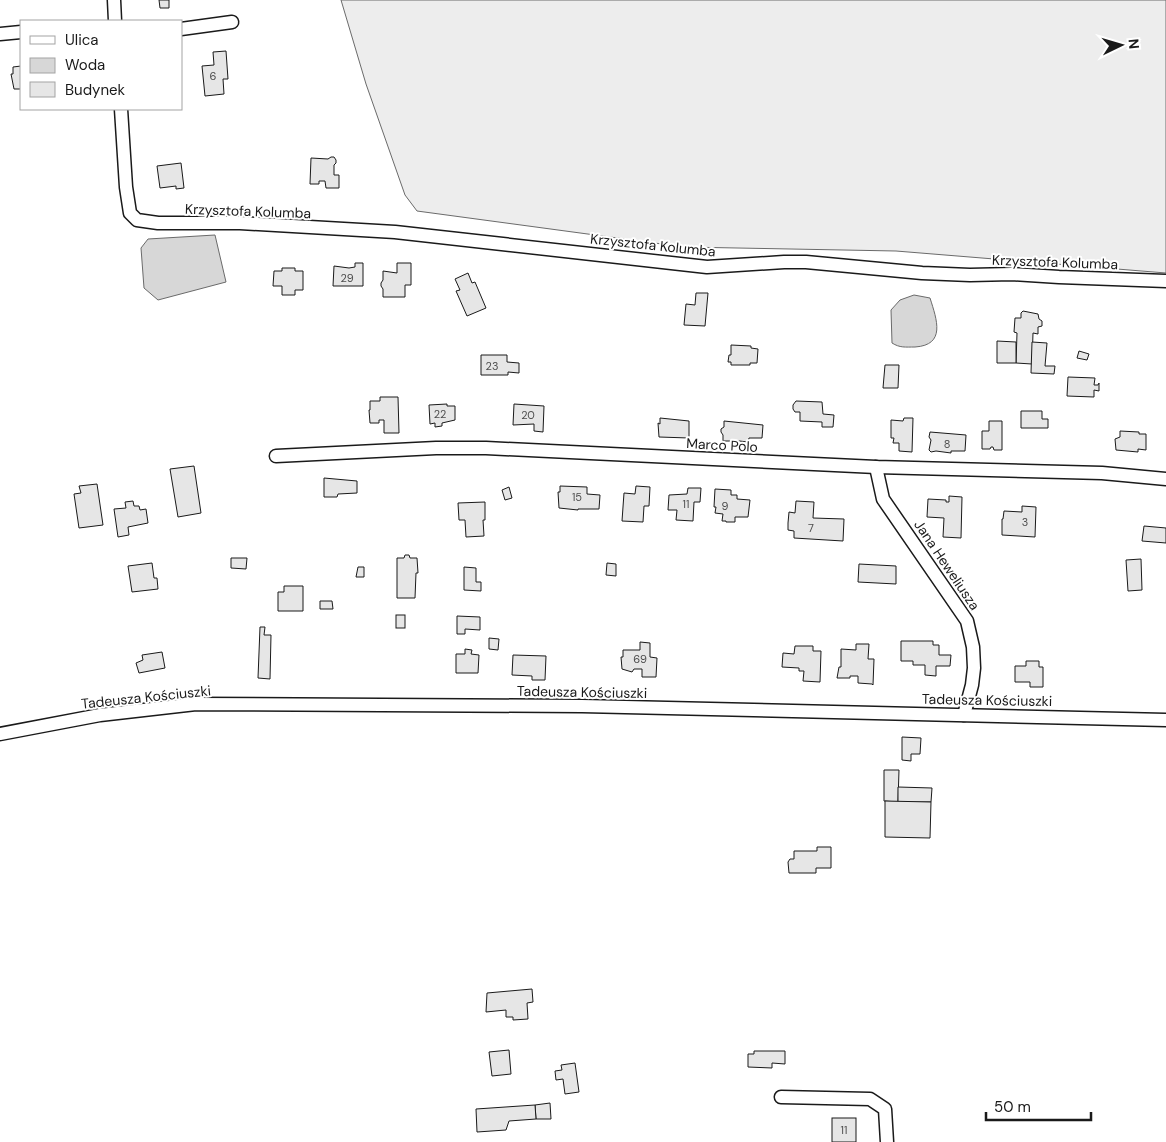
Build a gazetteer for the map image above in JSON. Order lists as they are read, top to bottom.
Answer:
{
  "streets": {
    "street": [
      "Krzysztofa Kolumba",
      "Marco Polo",
      "Jana Heweliusza",
      "Tadeusza Kościuszki"
    ]
  },
  "crossings": [
    ["Marco Polo", "Jana Heweliusza"],
    ["Jana Heweliusza", "Tadeusza Kościuszki"]
  ],
  "house_numbers": [
    "6",
    "29",
    "23",
    "22",
    "20",
    "8",
    "15",
    "11",
    "9",
    "3",
    "7",
    "69",
    "11"
  ],
  "legend": ["Ulica", "Woda", "Budynek"],
  "scale_bar": "50 m",
  "north": "right"
}
